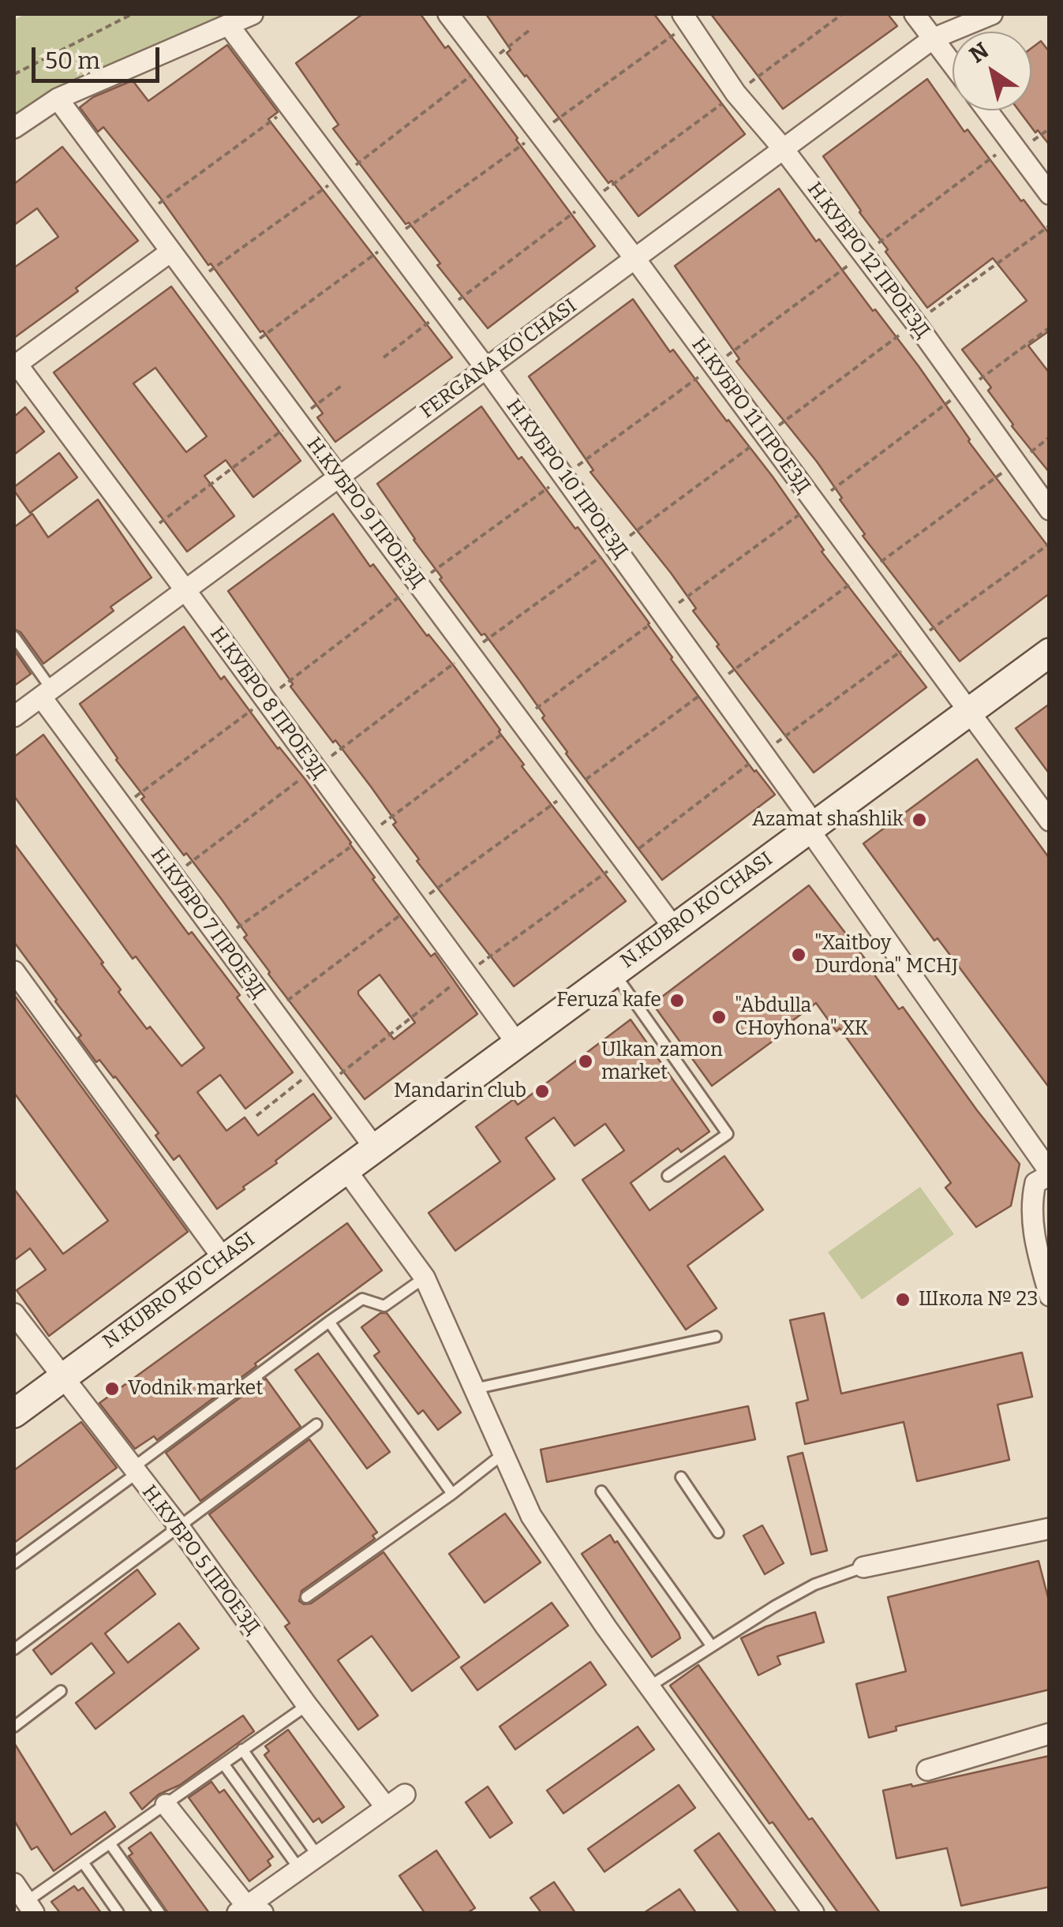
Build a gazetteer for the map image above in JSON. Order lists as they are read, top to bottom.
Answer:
{
  "streets": {
    "street": [
      "Н.КУБРО 12 ПРОЕЗД",
      "FERGANA KO'CHASI",
      "Н.КУБРО 11 ПРОЕЗД",
      "Н.КУБРО 10 ПРОЕЗД",
      "Н.КУБРО 9 ПРОЕЗД",
      "Н.КУБРО 8 ПРОЕЗД",
      "N.KUBRO KO'CHASI",
      "Н.КУБРО 7 ПРОЕЗД",
      "Н.КУБРО 5 ПРОЕЗД"
    ]
  },
  "crossings": [
    ["Н.КУБРО 12 ПРОЕЗД", "FERGANA KO'CHASI"],
    ["FERGANA KO'CHASI", "Н.КУБРО 11 ПРОЕЗД"],
    ["FERGANA KO'CHASI", "Н.КУБРО 10 ПРОЕЗД"],
    ["FERGANA KO'CHASI", "Н.КУБРО 9 ПРОЕЗД"],
    ["FERGANA KO'CHASI", "Н.КУБРО 8 ПРОЕЗД"],
    ["FERGANA KO'CHASI", "Н.КУБРО 7 ПРОЕЗД"],
    ["Н.КУБРО 11 ПРОЕЗД", "N.KUBRO KO'CHASI"],
    ["Н.КУБРО 10 ПРОЕЗД", "N.KUBRO KO'CHASI"],
    ["Н.КУБРО 9 ПРОЕЗД", "N.KUBRO KO'CHASI"],
    ["Н.КУБРО 8 ПРОЕЗД", "N.KUBRO KO'CHASI"],
    ["N.KUBRO KO'CHASI", "Н.КУБРО 7 ПРОЕЗД"],
    ["N.KUBRO KO'CHASI", "Н.КУБРО 5 ПРОЕЗД"]
  ],
  "places": [
    "Azamat shashlik",
    "\"Xaitboy Durdona\" MCHJ",
    "Feruza kafe",
    "\"Abdulla CHoyhona\" XK",
    "Ulkan zamon market",
    "Mandarin club",
    "Школа № 23",
    "Vodnik market"
  ],
  "scale_bar": "50 m",
  "north": "top left"
}
